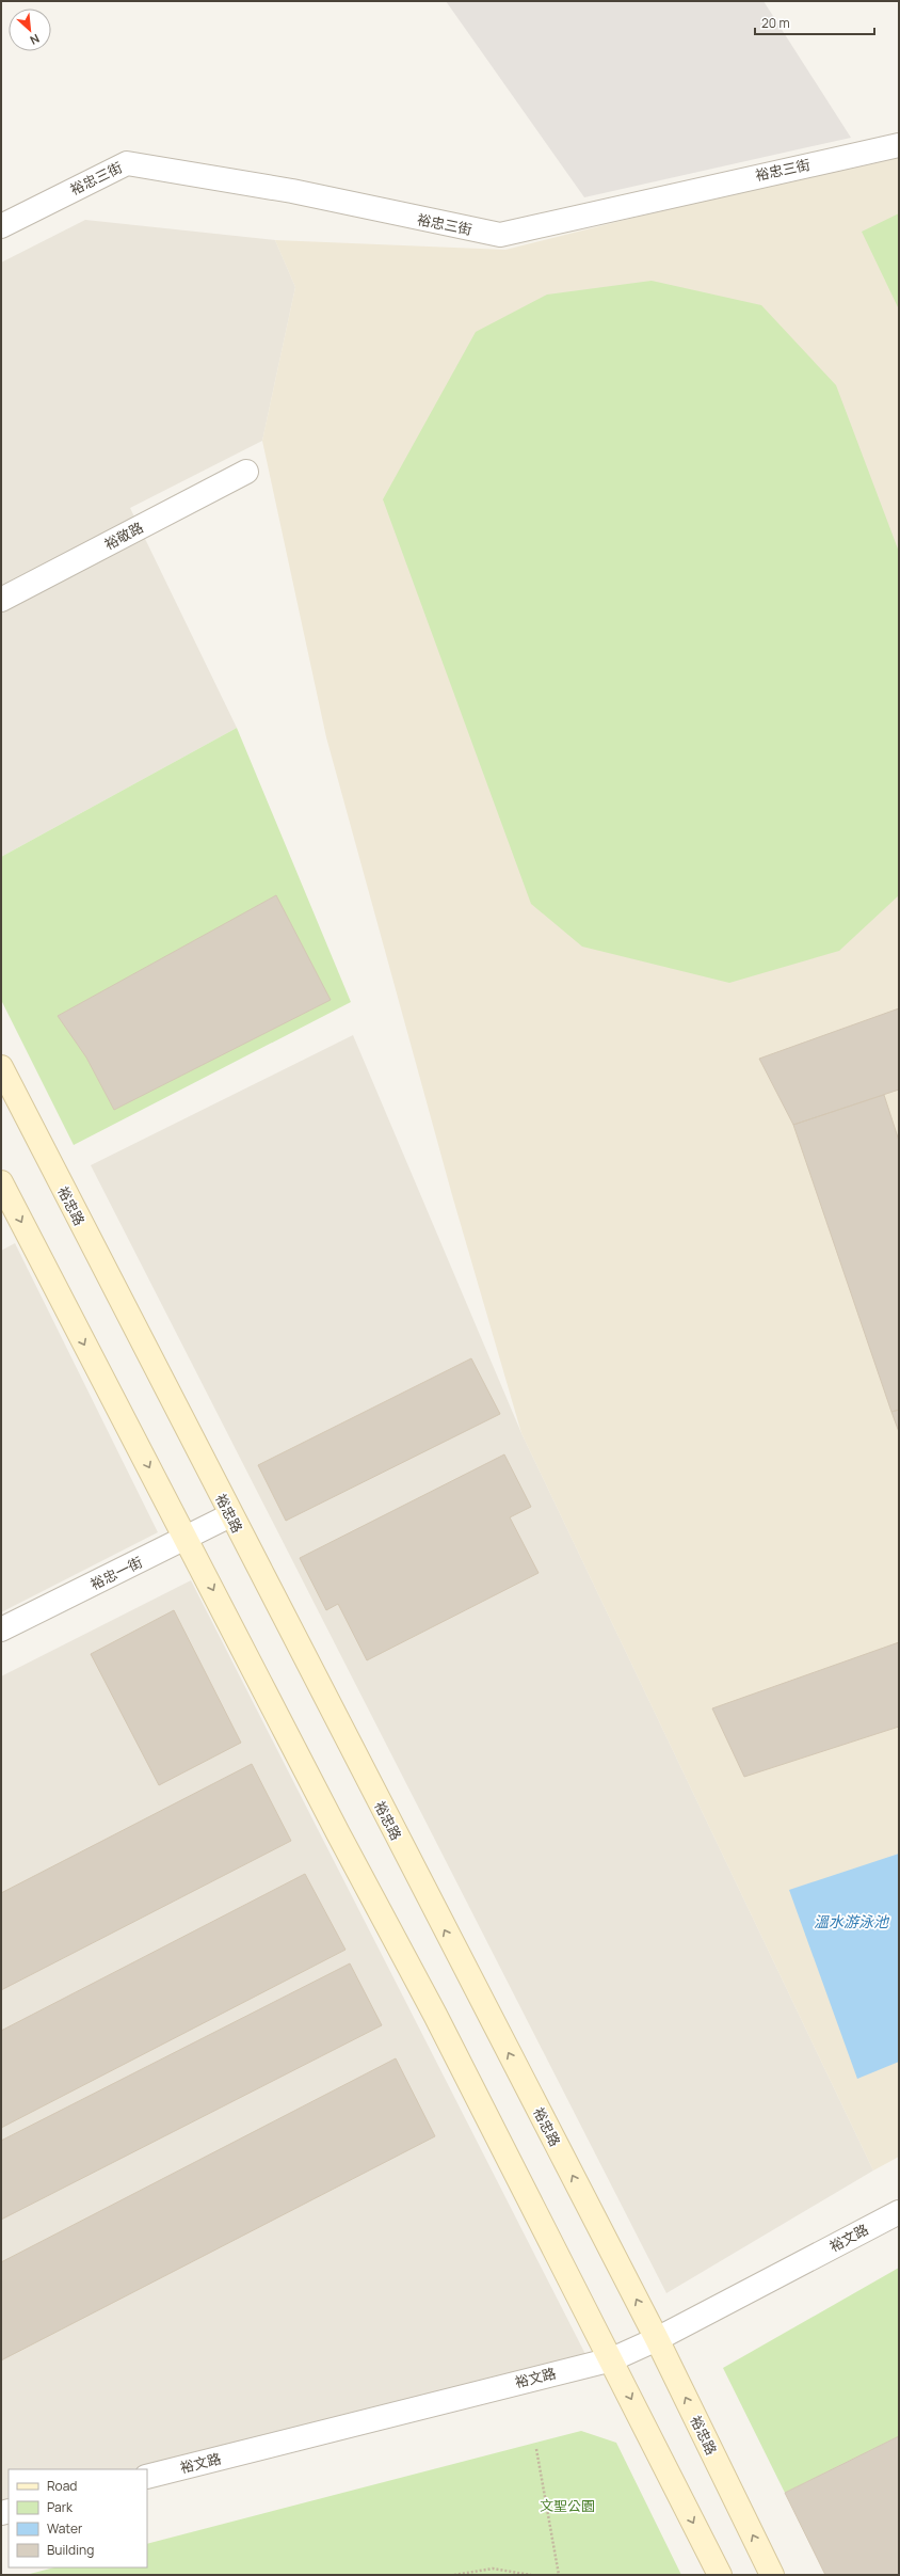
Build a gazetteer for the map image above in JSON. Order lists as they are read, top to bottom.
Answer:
{
  "streets": {
    "street": [
      "裕忠三街",
      "裕敬路",
      "裕忠路",
      "裕忠一街",
      "裕文路"
    ]
  },
  "crossings": [
    ["裕忠路", "裕忠一街"],
    ["裕忠路", "裕文路"]
  ],
  "water": ["溫水游泳池"],
  "parks": ["文聖公園"],
  "legend": [
    "Road",
    "Park",
    "Water",
    "Building"
  ],
  "scale_bar": "20 m",
  "north": "bottom right"
}
